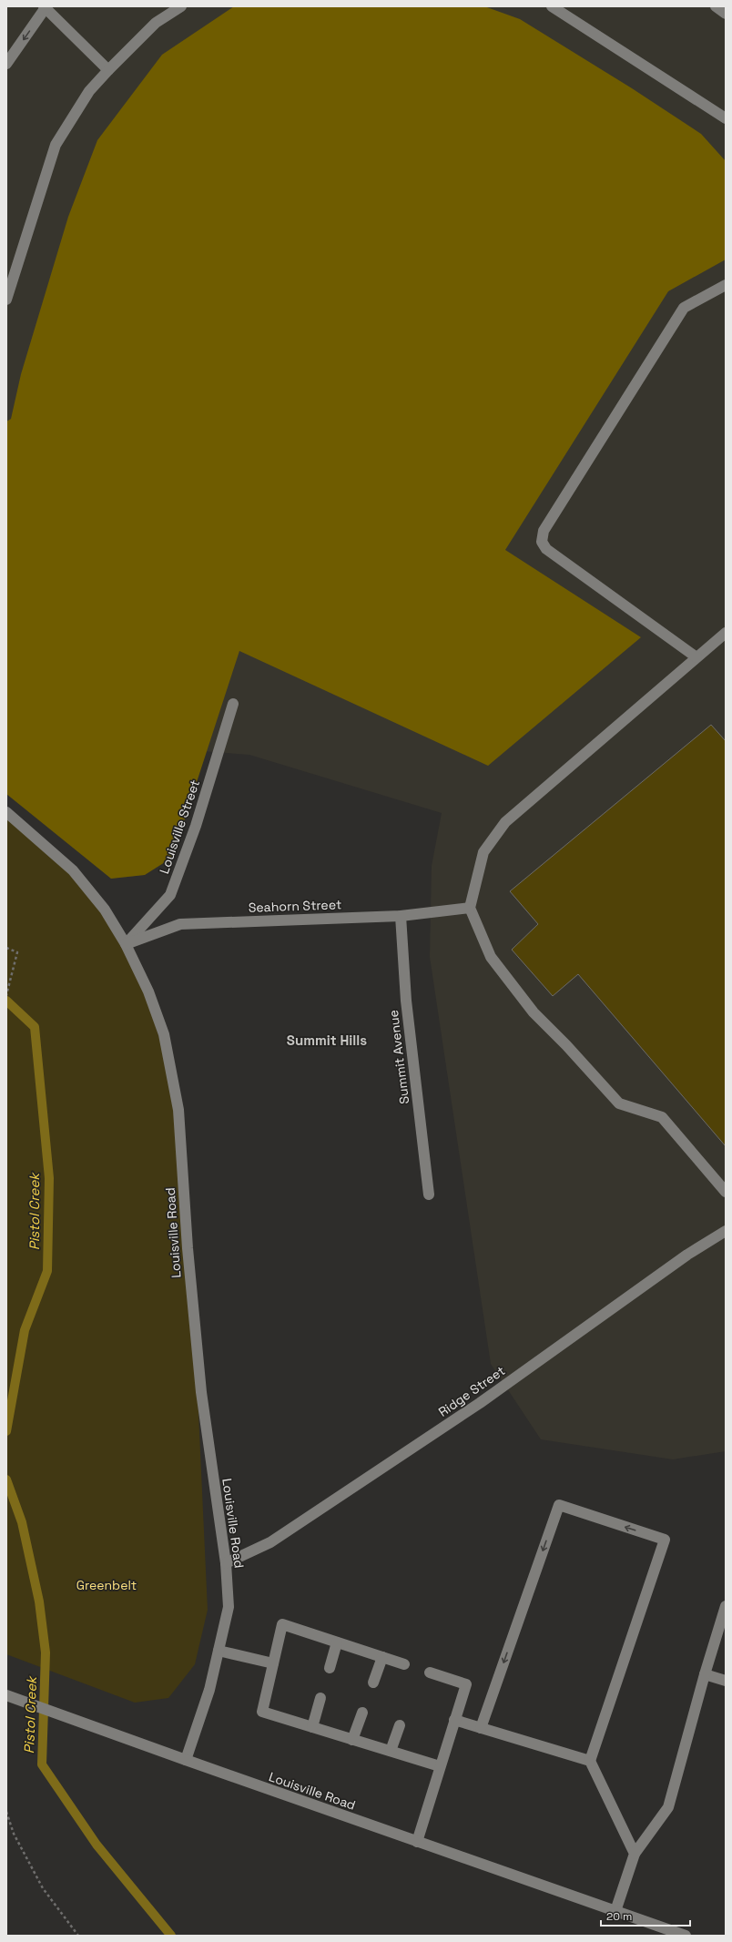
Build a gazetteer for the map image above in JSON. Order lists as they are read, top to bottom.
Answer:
{
  "streets": {
    "street": [
      "Louisville Street",
      "Seahorn Street",
      "Summit Avenue",
      "Louisville Road",
      "Ridge Street"
    ]
  },
  "crossings": [
    ["Louisville Street", "Seahorn Street"],
    ["Louisville Street", "Louisville Road"],
    ["Seahorn Street", "Summit Avenue"],
    ["Seahorn Street", "Louisville Road"],
    ["Louisville Road", "Ridge Street"]
  ],
  "districts": ["Summit Hills"],
  "water": ["Pistol Creek"],
  "parks": ["Greenbelt"],
  "scale_bar": "20 m"
}
